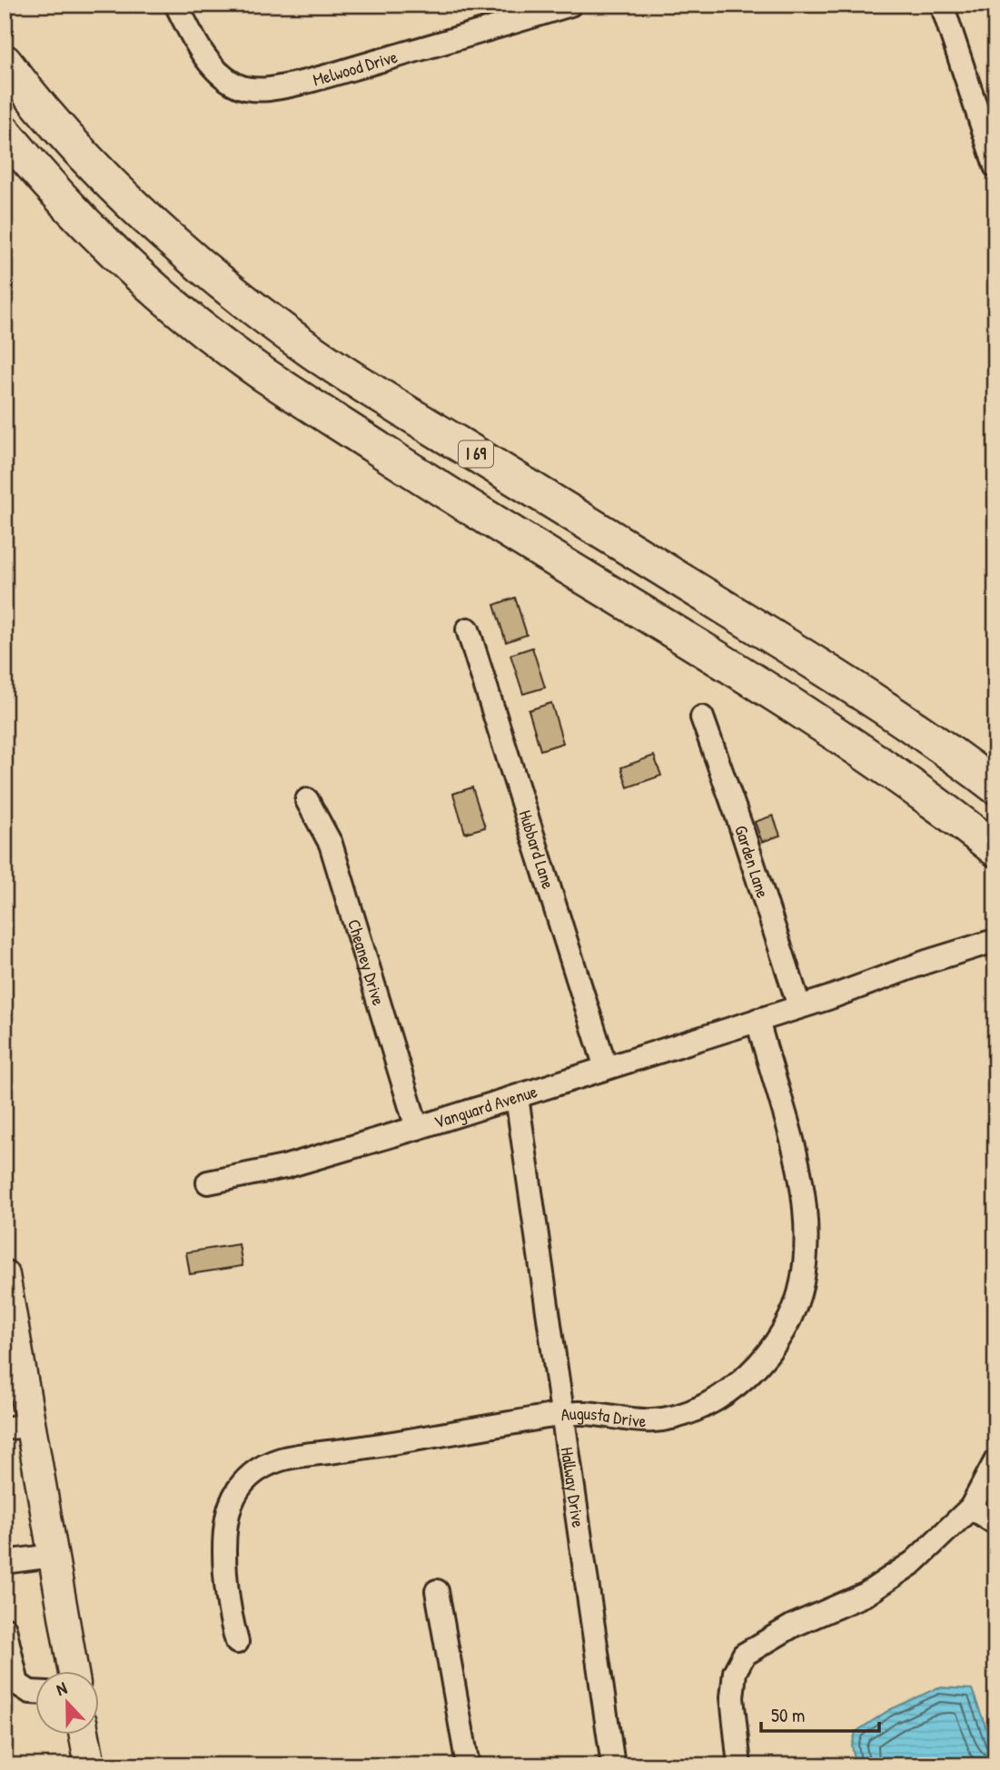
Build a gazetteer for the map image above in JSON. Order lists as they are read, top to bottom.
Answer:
{
  "streets": {
    "highway": ["I 69"],
    "street": [
      "Melwood Drive",
      "Hubbard Lane",
      "Garden Lane",
      "Cheaney Drive",
      "Vanguard Avenue",
      "Augusta Drive",
      "Hallway Drive"
    ]
  },
  "crossings": [
    ["Hubbard Lane", "Vanguard Avenue"],
    ["Garden Lane", "Vanguard Avenue"],
    ["Cheaney Drive", "Vanguard Avenue"],
    ["Vanguard Avenue", "Augusta Drive"],
    ["Vanguard Avenue", "Hallway Drive"],
    ["Augusta Drive", "Hallway Drive"]
  ],
  "scale_bar": "50 m",
  "north": "top"
}
